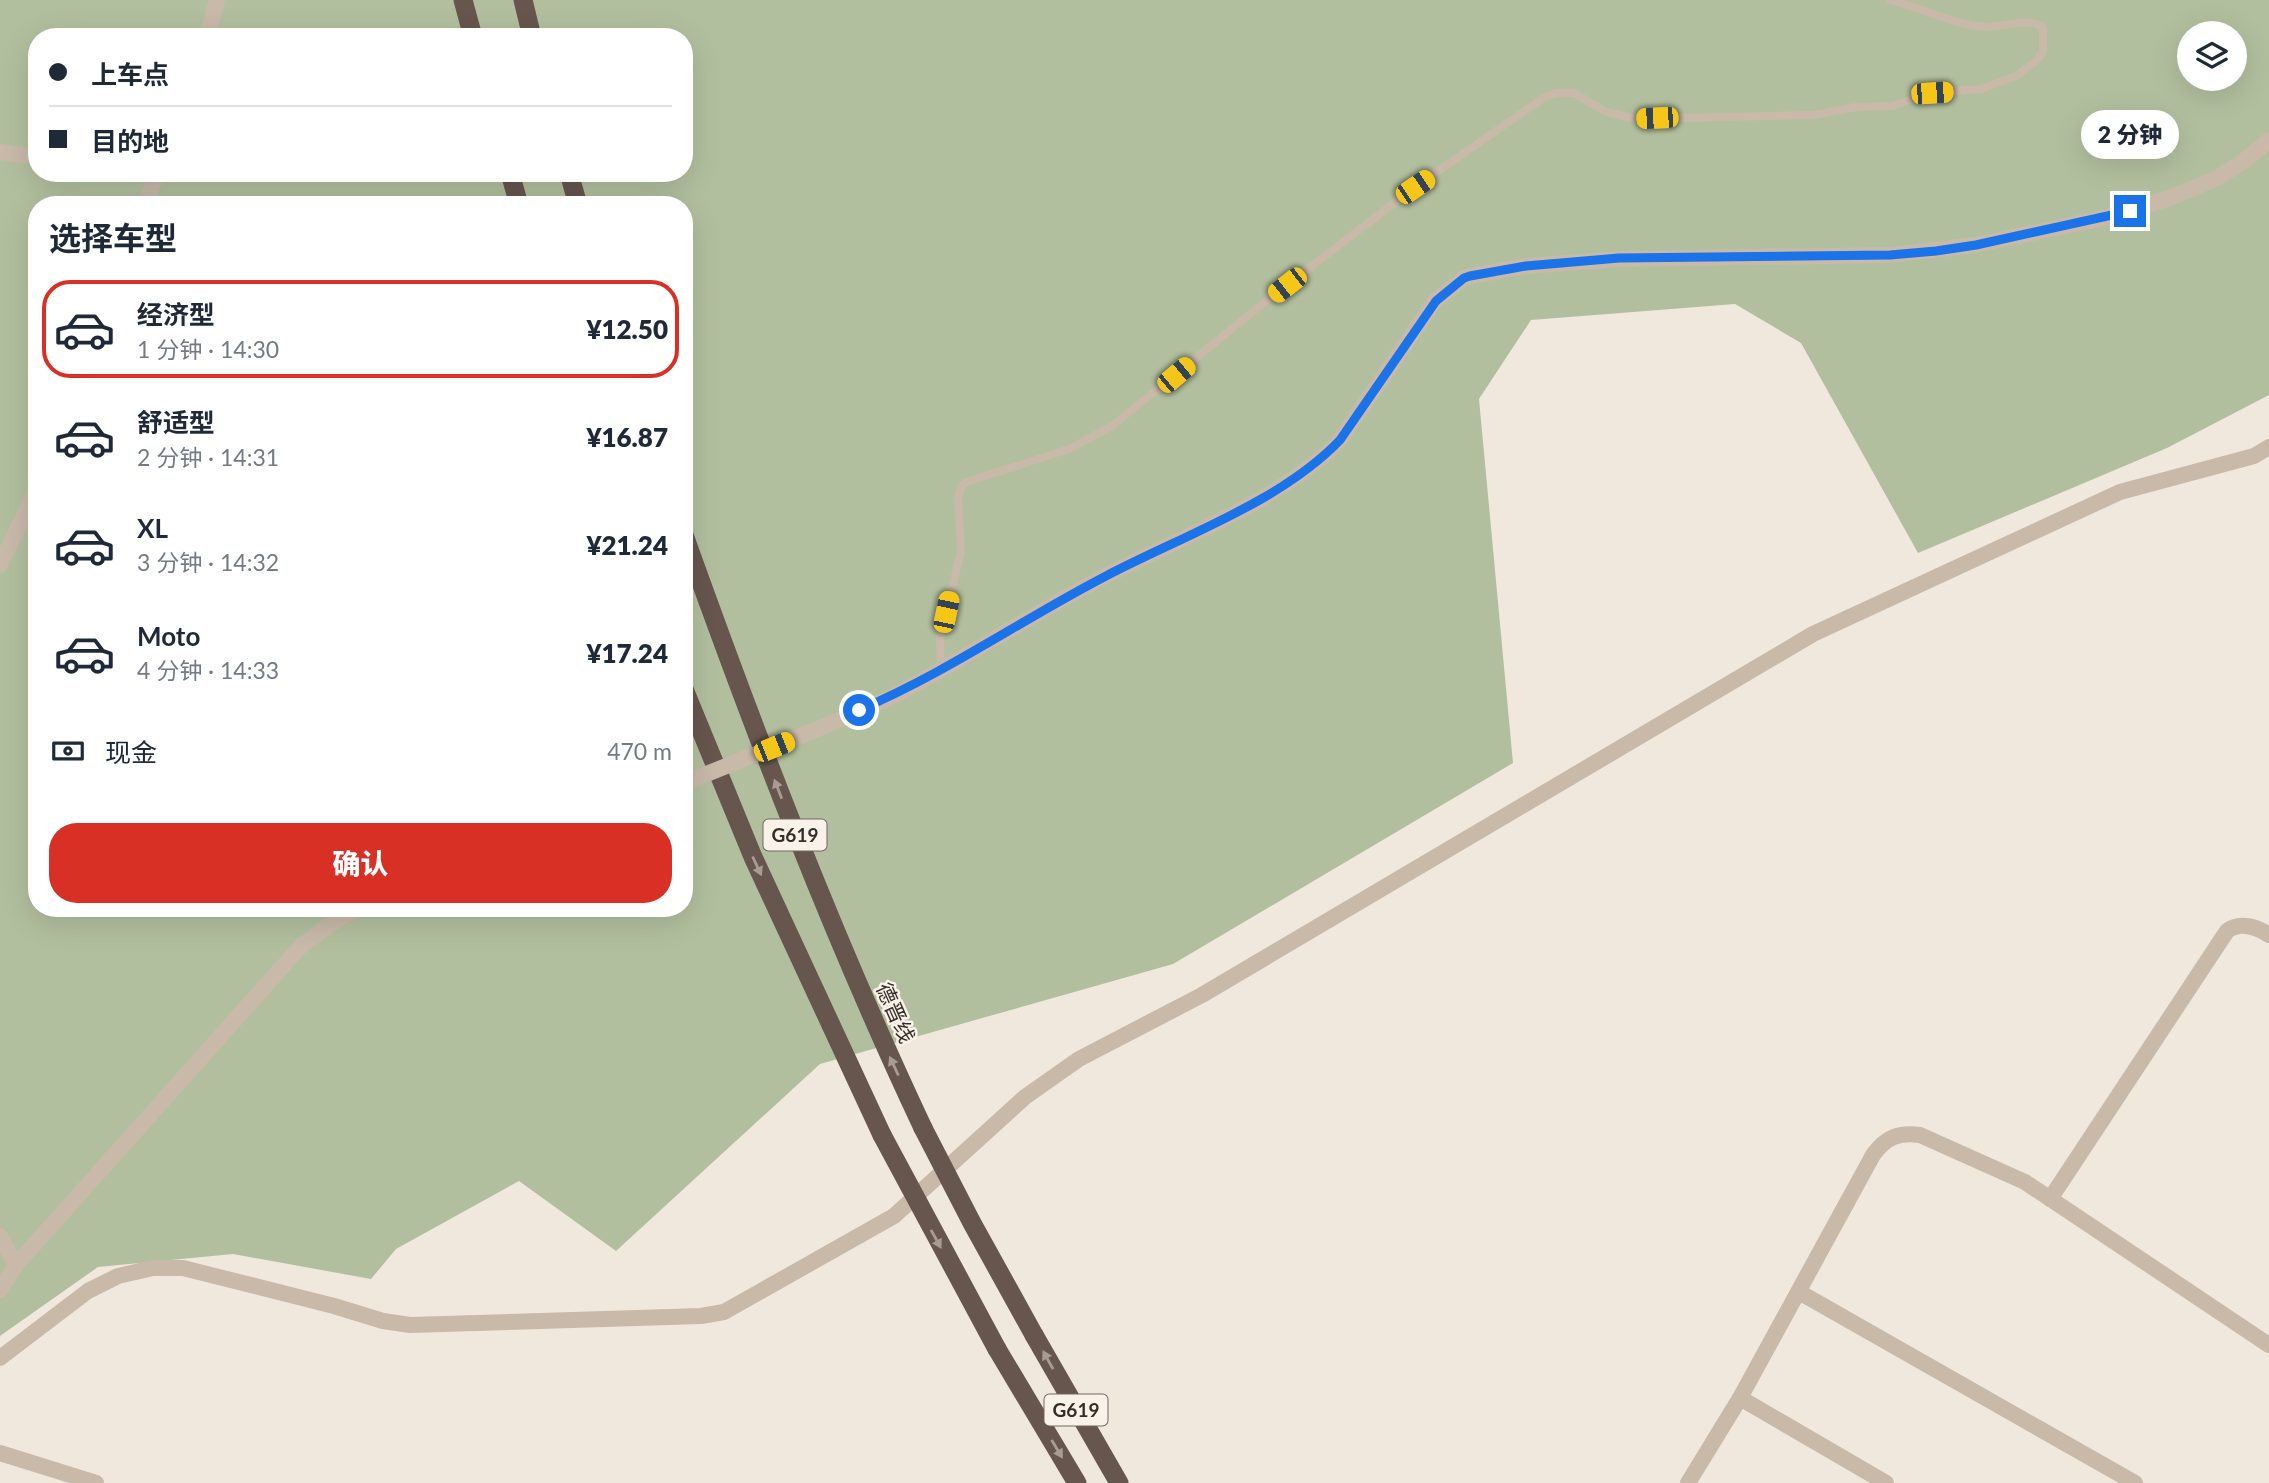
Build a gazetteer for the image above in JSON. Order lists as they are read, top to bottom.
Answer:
{
  "streets": {
    "highway": ["G619", "德晋线"]
  },
  "page": {
    "banner": ["上车点", "目的地"],
    "bubble": "2 分钟",
    "heading": "选择车型",
    "list": [
      {
        "name": "经济型",
        "note": "1 分钟 · 14:30",
        "value": "¥12.50"
      },
      {
        "name": "舒适型",
        "note": "2 分钟 · 14:31",
        "value": "¥16.87"
      },
      {
        "name": "XL",
        "note": "3 分钟 · 14:32",
        "value": "¥21.24"
      },
      {
        "name": "Moto",
        "note": "4 分钟 · 14:33",
        "value": "¥17.24"
      }
    ],
    "pay": ["现金", "470 m"],
    "buttons": "确认"
  }
}
